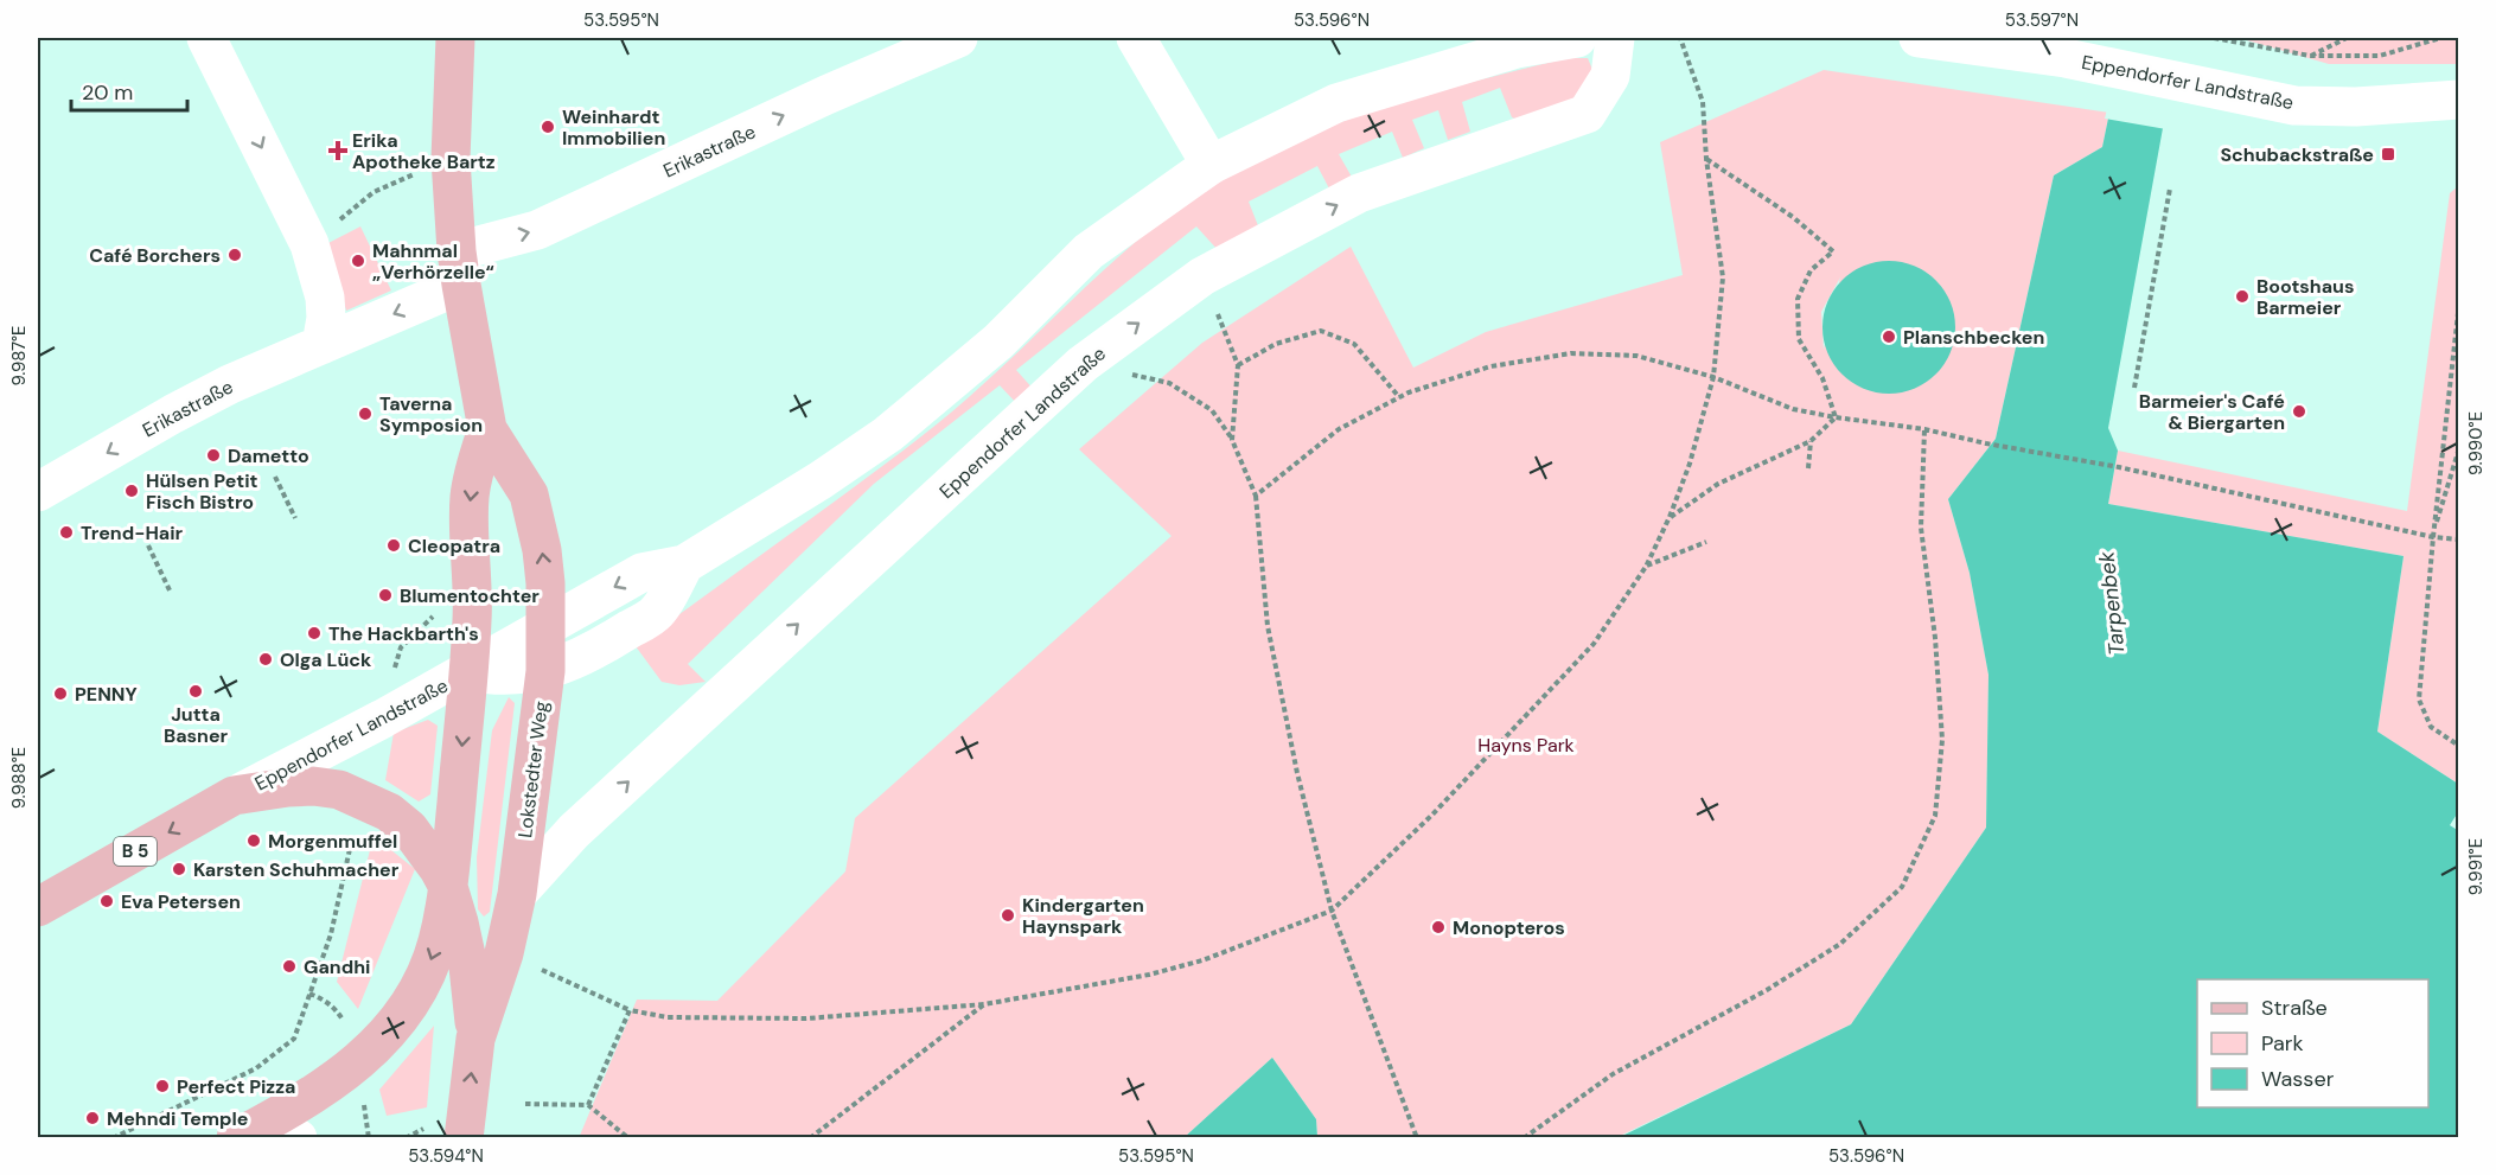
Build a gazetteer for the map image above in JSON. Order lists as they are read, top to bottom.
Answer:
{
  "streets": {
    "main road": ["Eppendorfer Landstraße", "Lokstedter Weg", "B 5"],
    "street": ["Erikastraße"]
  },
  "crossings": [
    ["Eppendorfer Landstraße", "Lokstedter Weg"],
    ["Erikastraße", "Lokstedter Weg"]
  ],
  "water": ["Tarpenbek"],
  "parks": ["Hayns Park"],
  "places": {
    "other": [
      "Weinhardt Immobilien",
      "Café Borchers",
      "Mahnmal „Verhörzelle“",
      "Bootshaus Barmeier",
      "Planschbecken",
      "Barmeier's Café & Biergarten",
      "Taverna Symposion",
      "Dametto",
      "Hülsen Petit Fisch Bistro",
      "Trend-Hair",
      "Cleopatra",
      "Blumentochter",
      "The Hackbarth's",
      "Olga Lück",
      "Jutta Basner",
      "PENNY",
      "Morgenmuffel",
      "Karsten Schuhmacher",
      "Eva Petersen",
      "Kindergarten Haynspark",
      "Monopteros",
      "Gandhi",
      "Perfect Pizza",
      "Mehndi Temple"
    ],
    "health": ["Erika Apotheke Bartz"],
    "transit": ["Schubackstraße"]
  },
  "legend": ["Straße", "Park", "Wasser"],
  "scale_bar": "20 m",
  "coordinates": [
    "53.595°N",
    "53.596°N",
    "53.597°N",
    "9.987°E",
    "9.990°E",
    "9.988°E",
    "9.991°E",
    "53.594°N"
  ]
}
